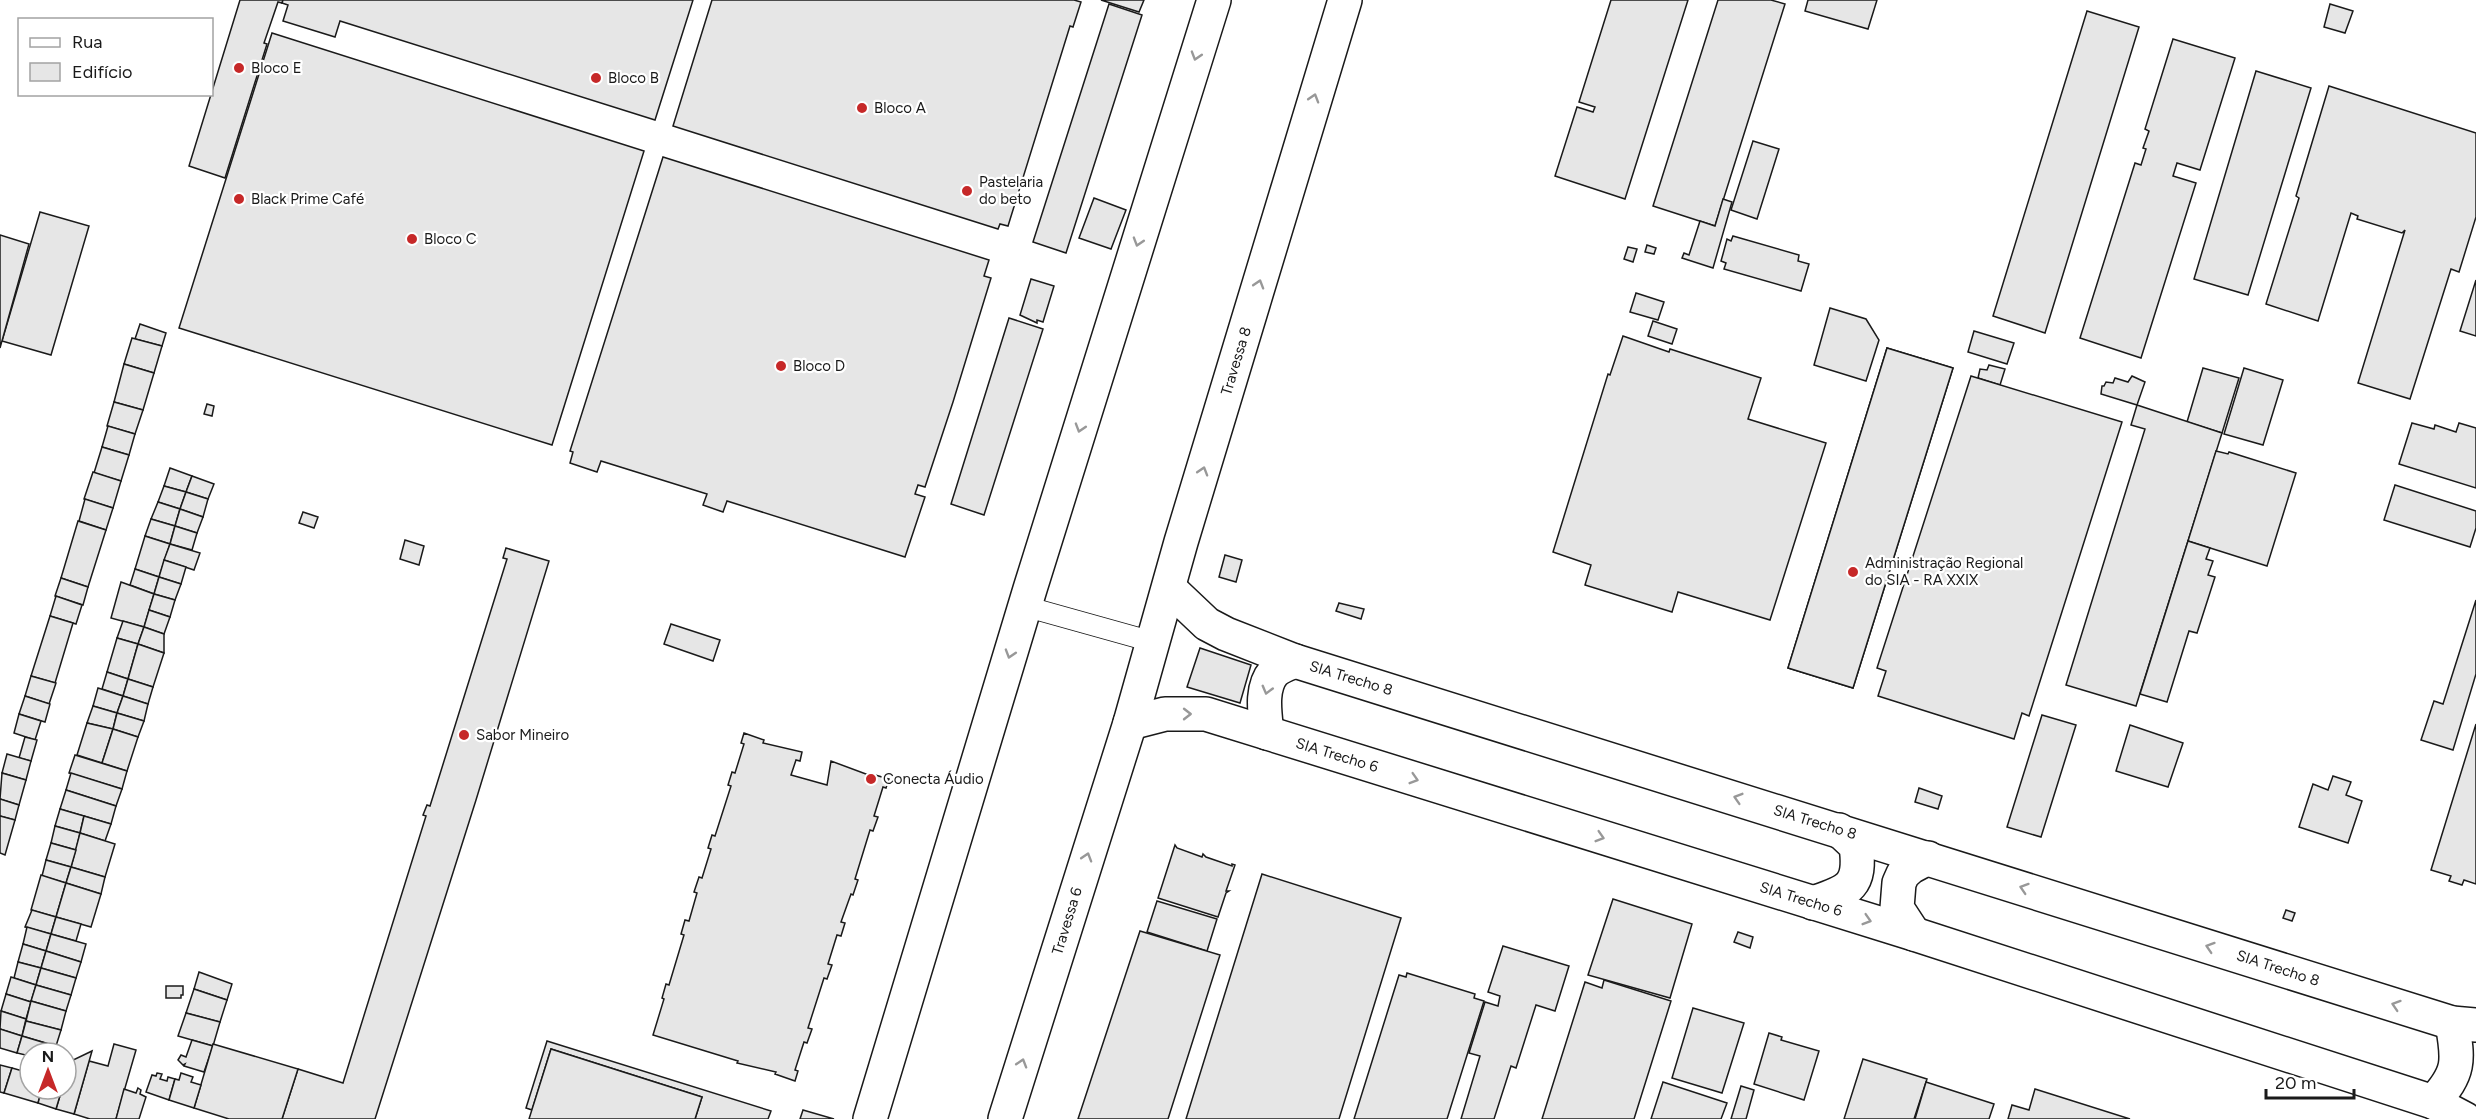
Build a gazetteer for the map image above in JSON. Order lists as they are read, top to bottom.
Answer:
{
  "streets": {
    "street": [
      "Travessa 8",
      "SIA Trecho 8",
      "SIA Trecho 6",
      "Travessa 6"
    ]
  },
  "crossings": [
    ["Travessa 8", "SIA Trecho 8"],
    ["Travessa 8", "SIA Trecho 6"],
    ["Travessa 8", "Travessa 6"],
    ["SIA Trecho 6", "Travessa 6"]
  ],
  "one_way": ["SIA Trecho 8", "SIA Trecho 6"],
  "places": [
    "Bloco E",
    "Bloco B",
    "Bloco A",
    "Pastelaria do beto",
    "Black Prime Café",
    "Bloco C",
    "Bloco D",
    "Administração Regional do SIA - RA XXIX",
    "Sabor Mineiro",
    "Conecta Áudio"
  ],
  "legend": ["Rua", "Edifício"],
  "scale_bar": "20 m",
  "north": "top"
}
